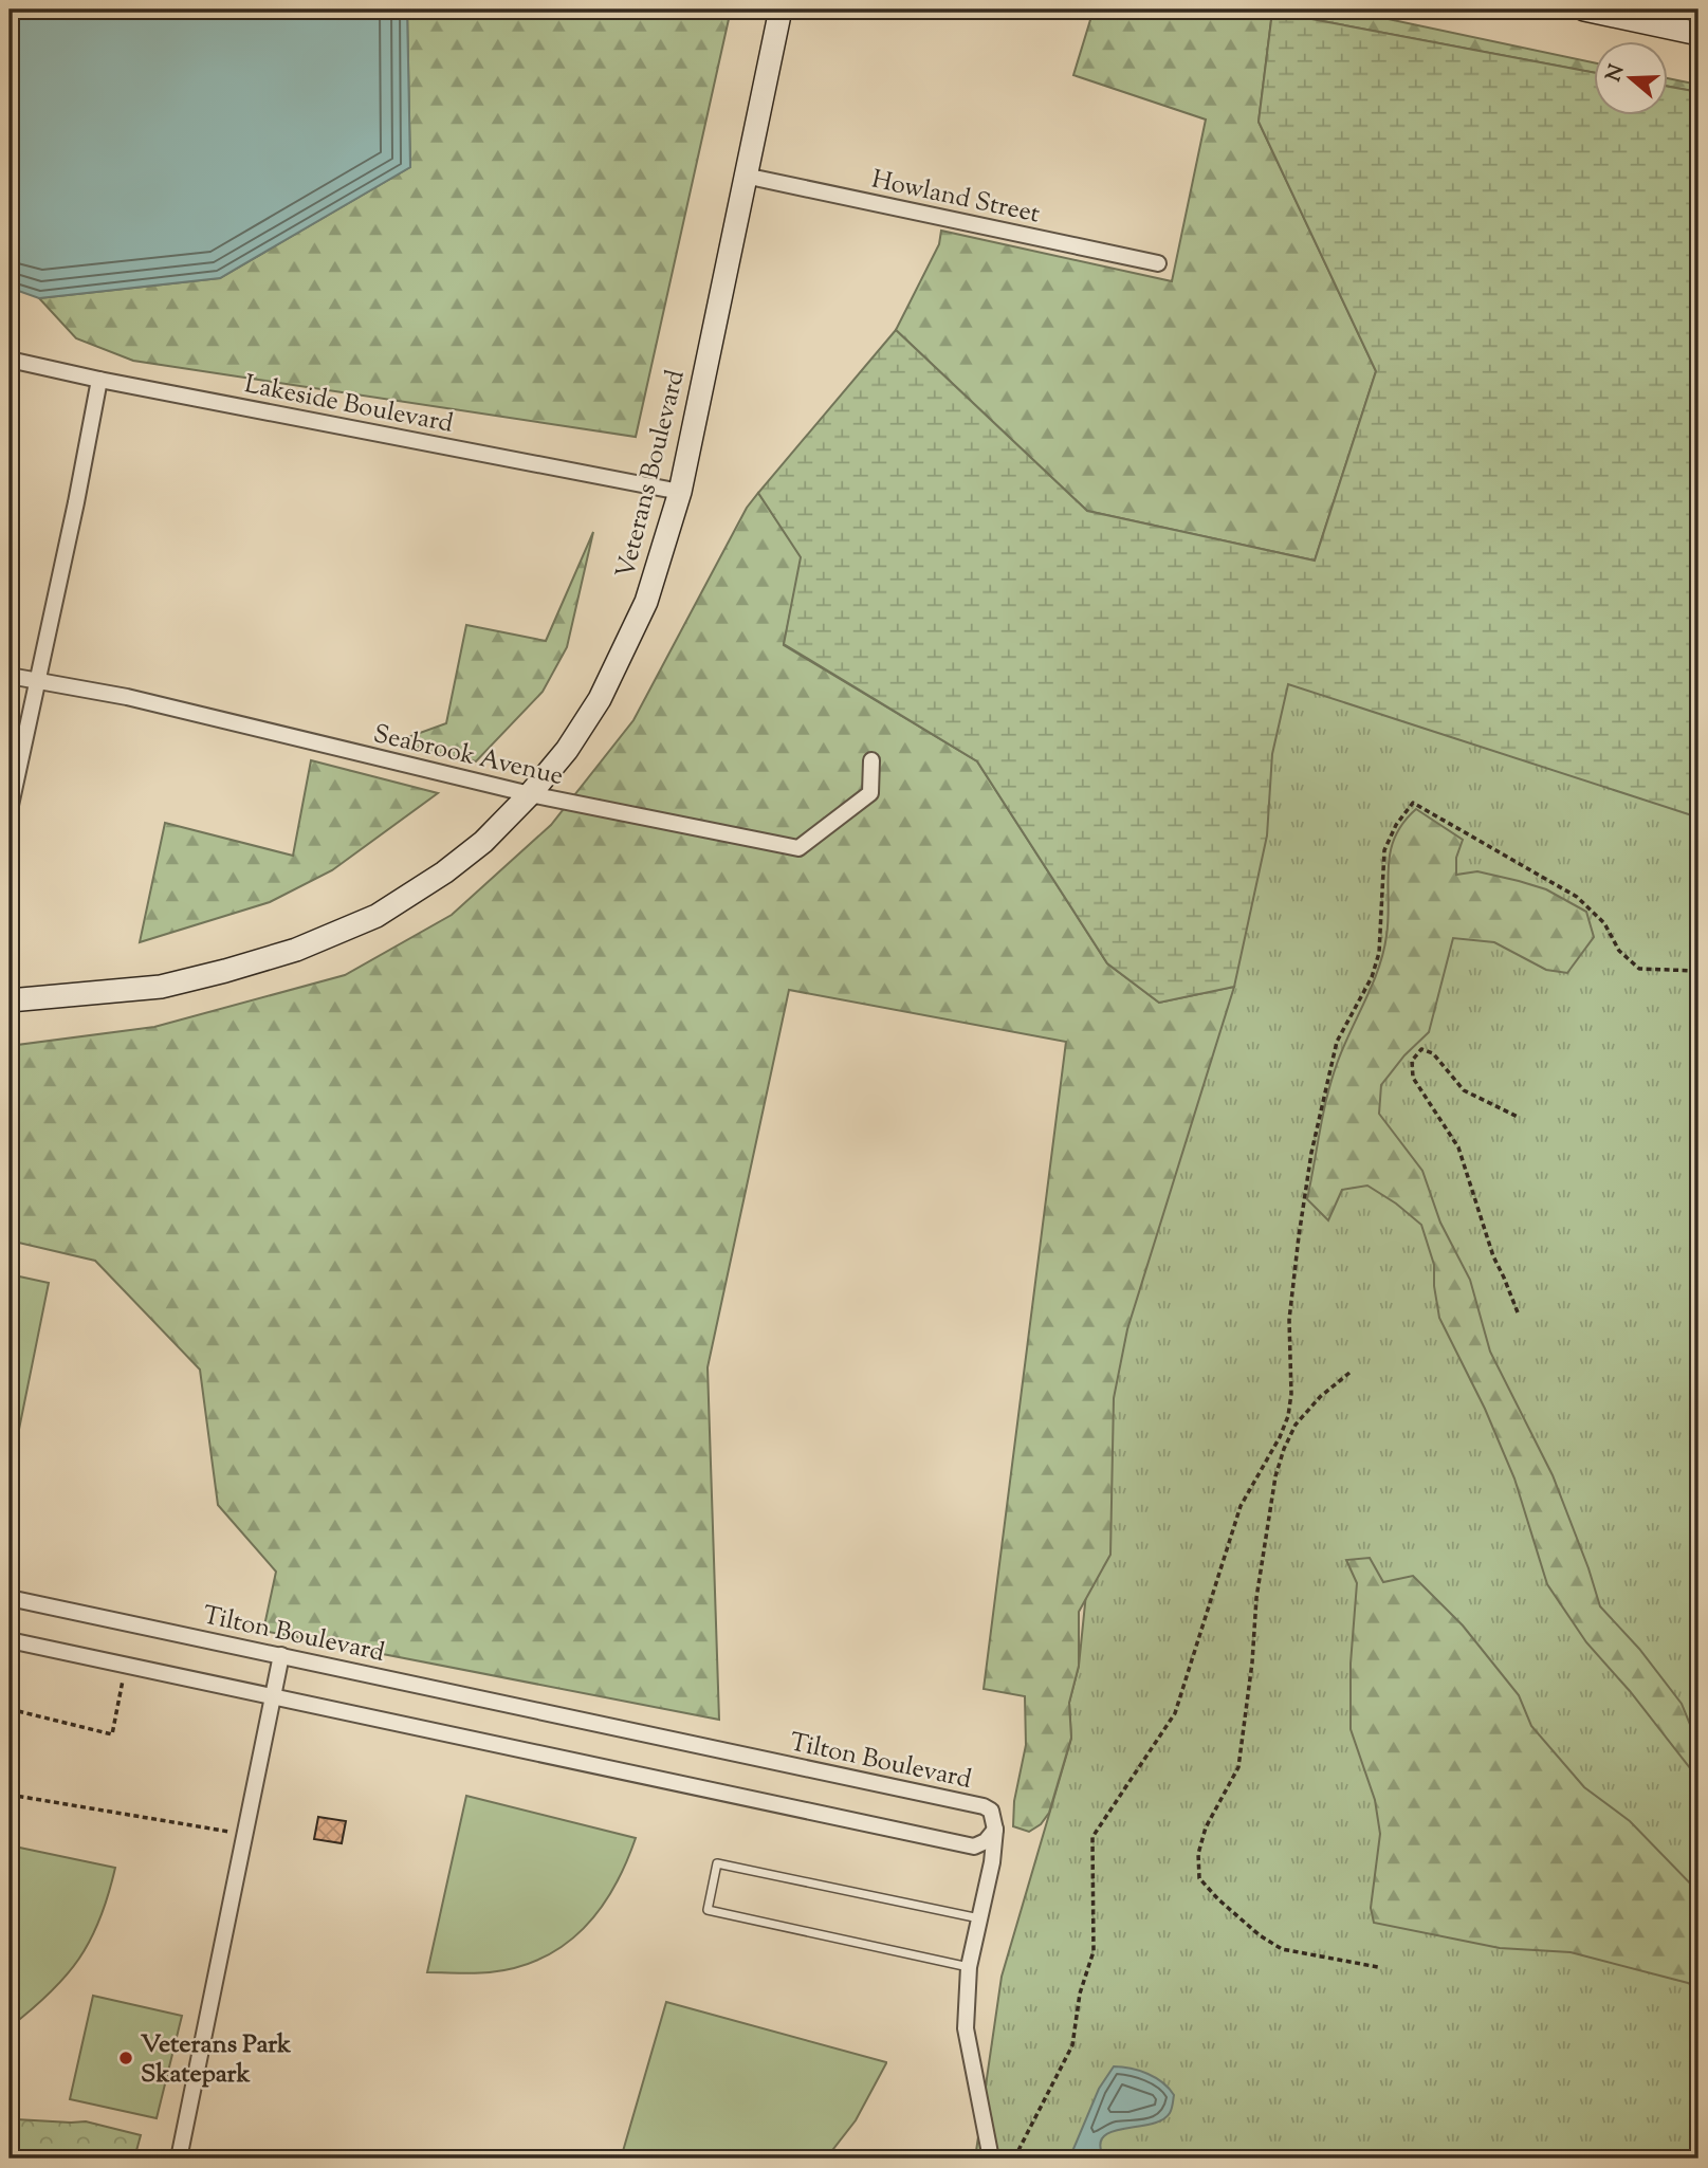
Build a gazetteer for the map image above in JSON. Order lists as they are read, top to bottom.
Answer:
{
  "streets": {
    "main road": ["Veterans Boulevard"],
    "street": [
      "Howland Street",
      "Lakeside Boulevard",
      "Seabrook Avenue",
      "Tilton Boulevard"
    ]
  },
  "crossings": [
    ["Howland Street", "Veterans Boulevard"],
    ["Lakeside Boulevard", "Veterans Boulevard"],
    ["Veterans Boulevard", "Seabrook Avenue"]
  ],
  "places": ["Veterans Park Skatepark"],
  "north": "left"
}
